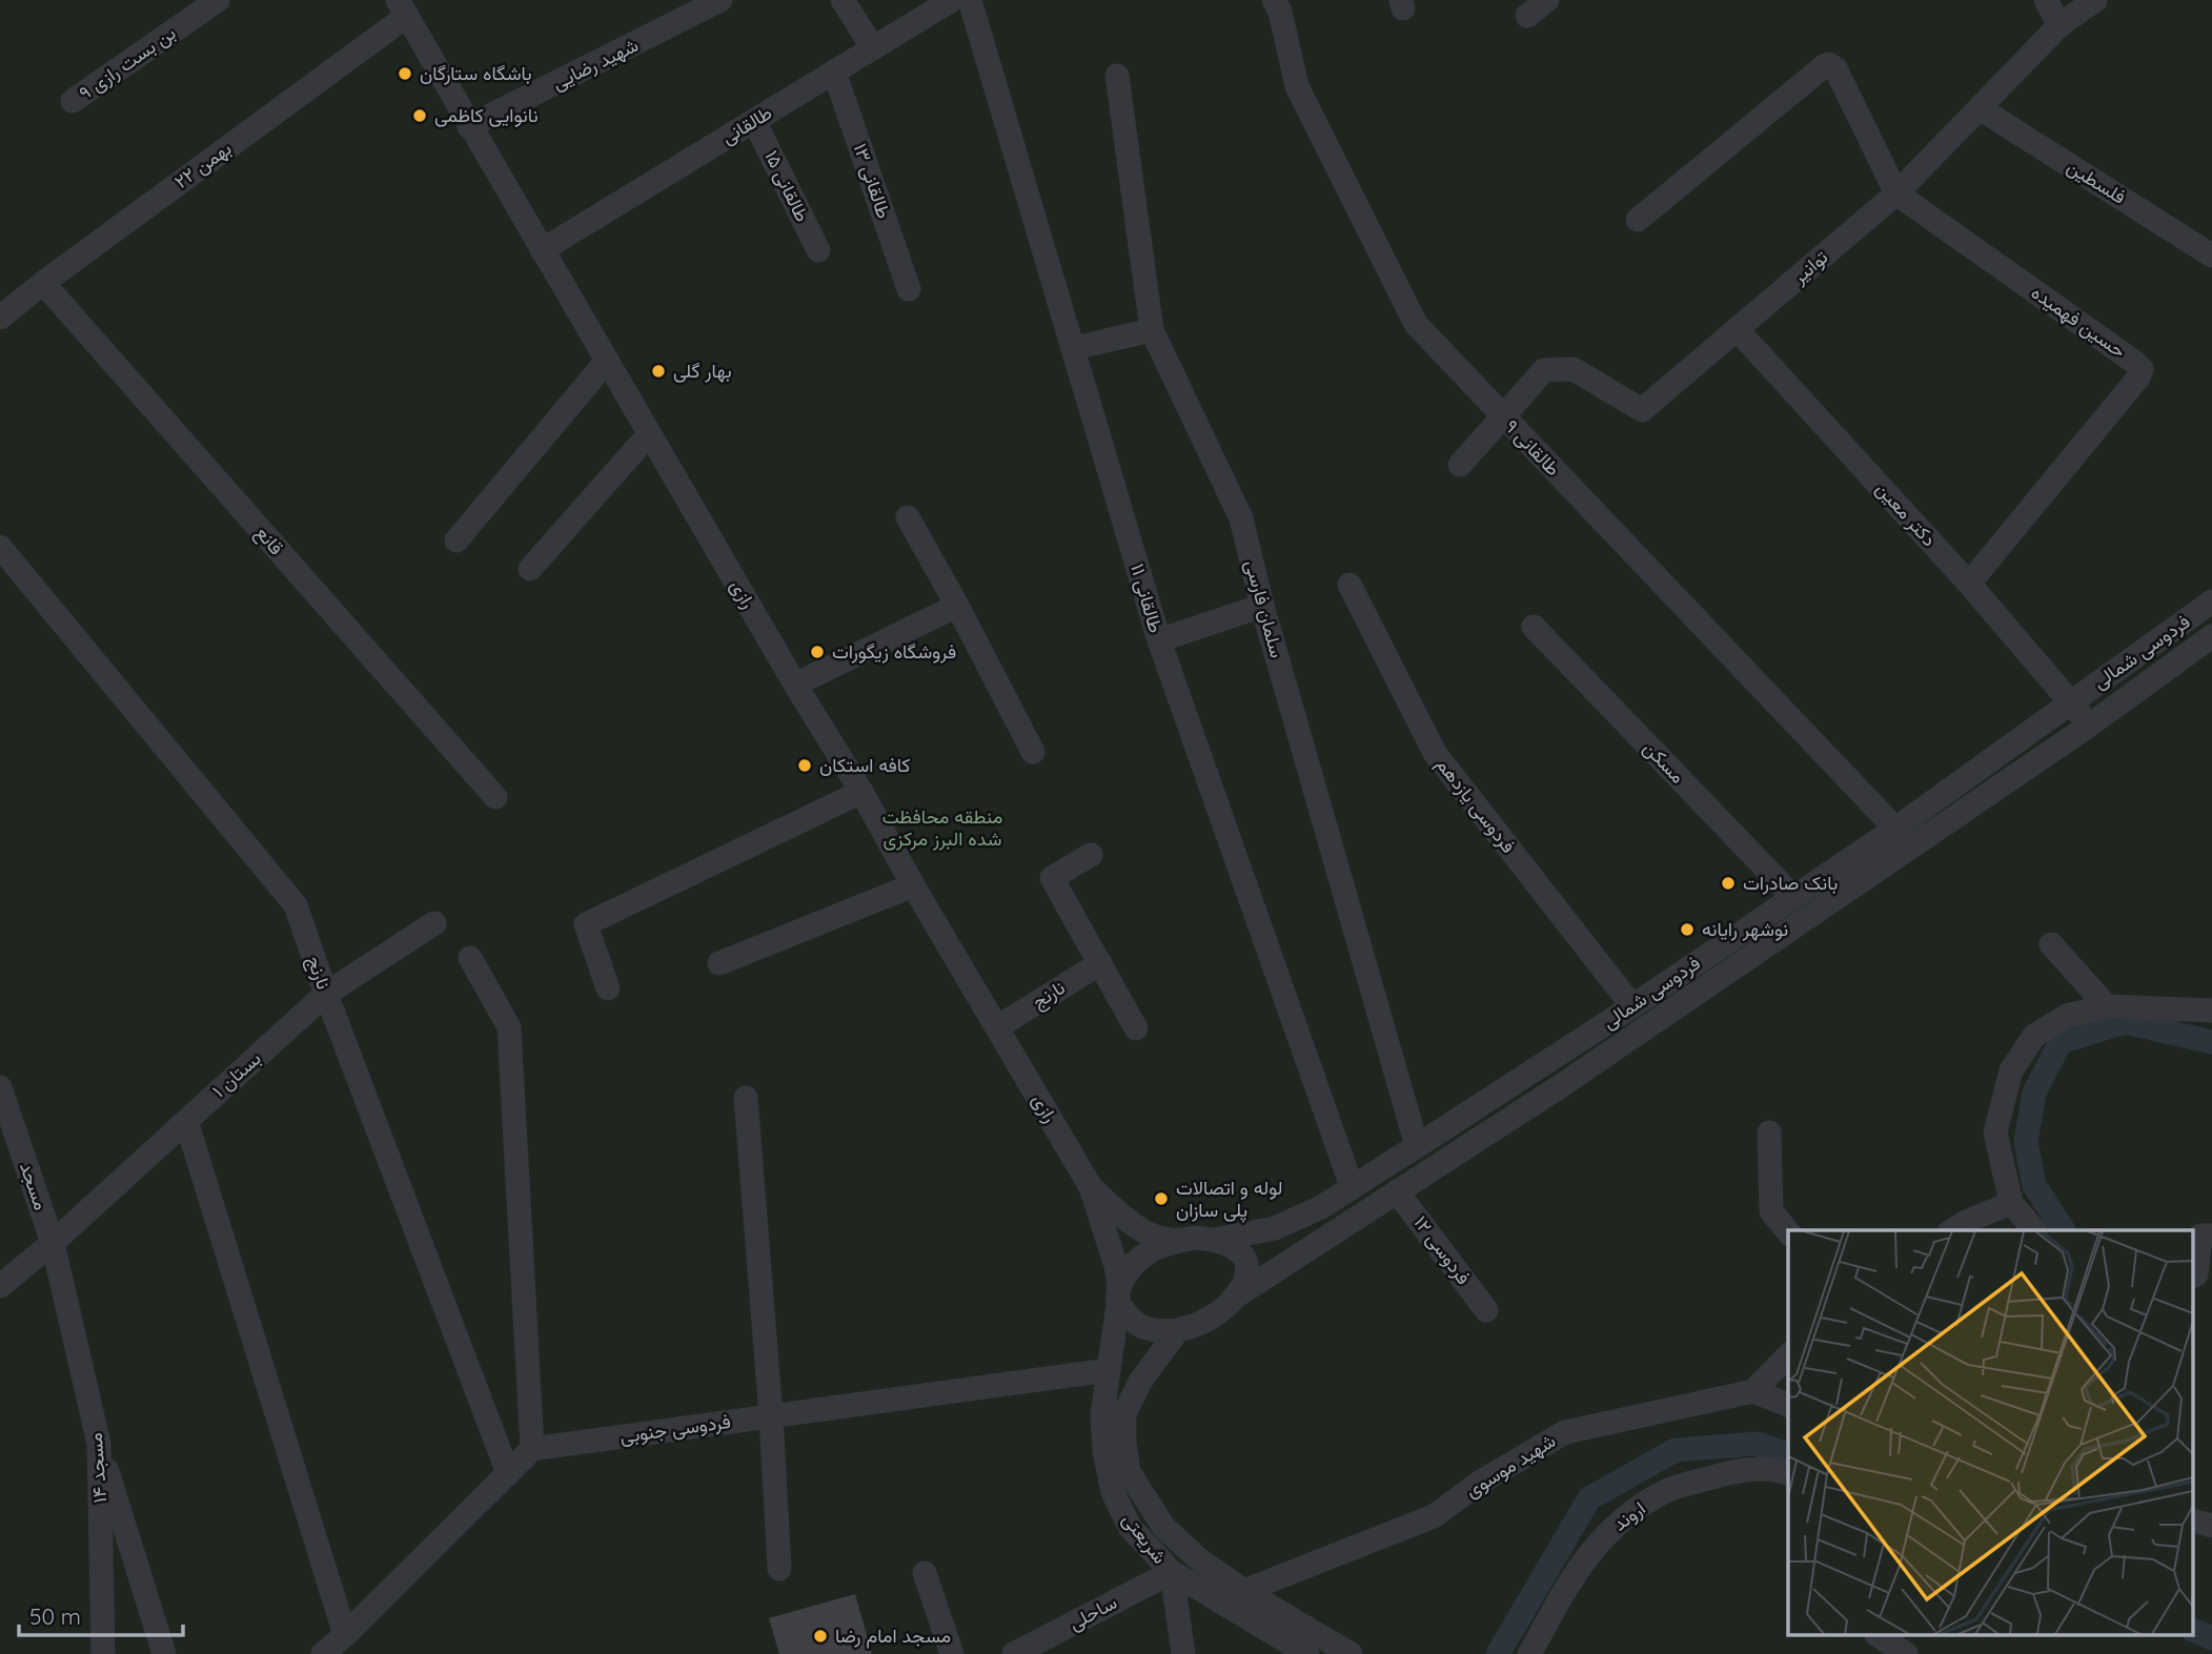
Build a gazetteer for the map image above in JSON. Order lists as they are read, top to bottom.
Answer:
{
  "streets": {
    "street": [
      "بن بست رازی ۹",
      "شهید رضایی",
      "طالقانی",
      "۲۲ بهمن",
      "طالقانی ۱۳",
      "فلسطین",
      "طالقانی ۱۵",
      "توانیر",
      "حسین فهمیده",
      "طالقانی ۹",
      "دکتر معین",
      "قانع",
      "رازی",
      "طالقانی ۱۱",
      "سلمان فارسی",
      "فردوسی شمالی",
      "مسکن",
      "فردوسی یازدهم",
      "نارنج",
      "بستان ۱",
      "مسجد",
      "فردوسی ۱۲",
      "فردوسی جنوبی",
      "شهید موسوی",
      "مسجد ۱۴",
      "اروند",
      "شریعتی",
      "ساحلی"
    ]
  },
  "crossings": [
    ["شهید رضایی", "رازی"],
    ["طالقانی", "طالقانی ۱۳"],
    ["طالقانی", "طالقانی ۱۵"],
    ["طالقانی", "رازی"],
    ["۲۲ بهمن", "قانع"],
    ["۲۲ بهمن", "رازی"],
    ["فلسطین", "توانیر"],
    ["توانیر", "حسین فهمیده"],
    ["توانیر", "طالقانی ۹"],
    ["توانیر", "دکتر معین"],
    ["حسین فهمیده", "دکتر معین"],
    ["طالقانی ۹", "فردوسی شمالی"],
    ["دکتر معین", "فردوسی شمالی"],
    ["رازی", "نارنج"],
    ["طالقانی ۱۱", "فردوسی شمالی"],
    ["سلمان فارسی", "فردوسی شمالی"],
    ["فردوسی شمالی", "مسکن"],
    ["فردوسی شمالی", "فردوسی یازدهم"],
    ["فردوسی شمالی", "فردوسی ۱۲"],
    ["فردوسی شمالی", "شریعتی"],
    ["نارنج", "بستان ۱"],
    ["بستان ۱", "مسجد"],
    ["بستان ۱", "مسجد ۱۴"],
    ["مسجد", "مسجد ۱۴"],
    ["فردوسی جنوبی", "شریعتی"],
    ["شهید موسوی", "شریعتی"],
    ["شریعتی", "ساحلی"]
  ],
  "parks": ["منطقه محافظت شده البرز مرکزی"],
  "places": [
    "باشگاه ستارگان",
    "نانوایی کاظمی",
    "بهار گلی",
    "فروشگاه زیگورات",
    "کافه استکان",
    "بانک صادرات",
    "نوشهر رایانه",
    "لوله و اتصالات پلی سازان",
    "مسجد امام رضا"
  ],
  "scale_bar": "50 m"
}
